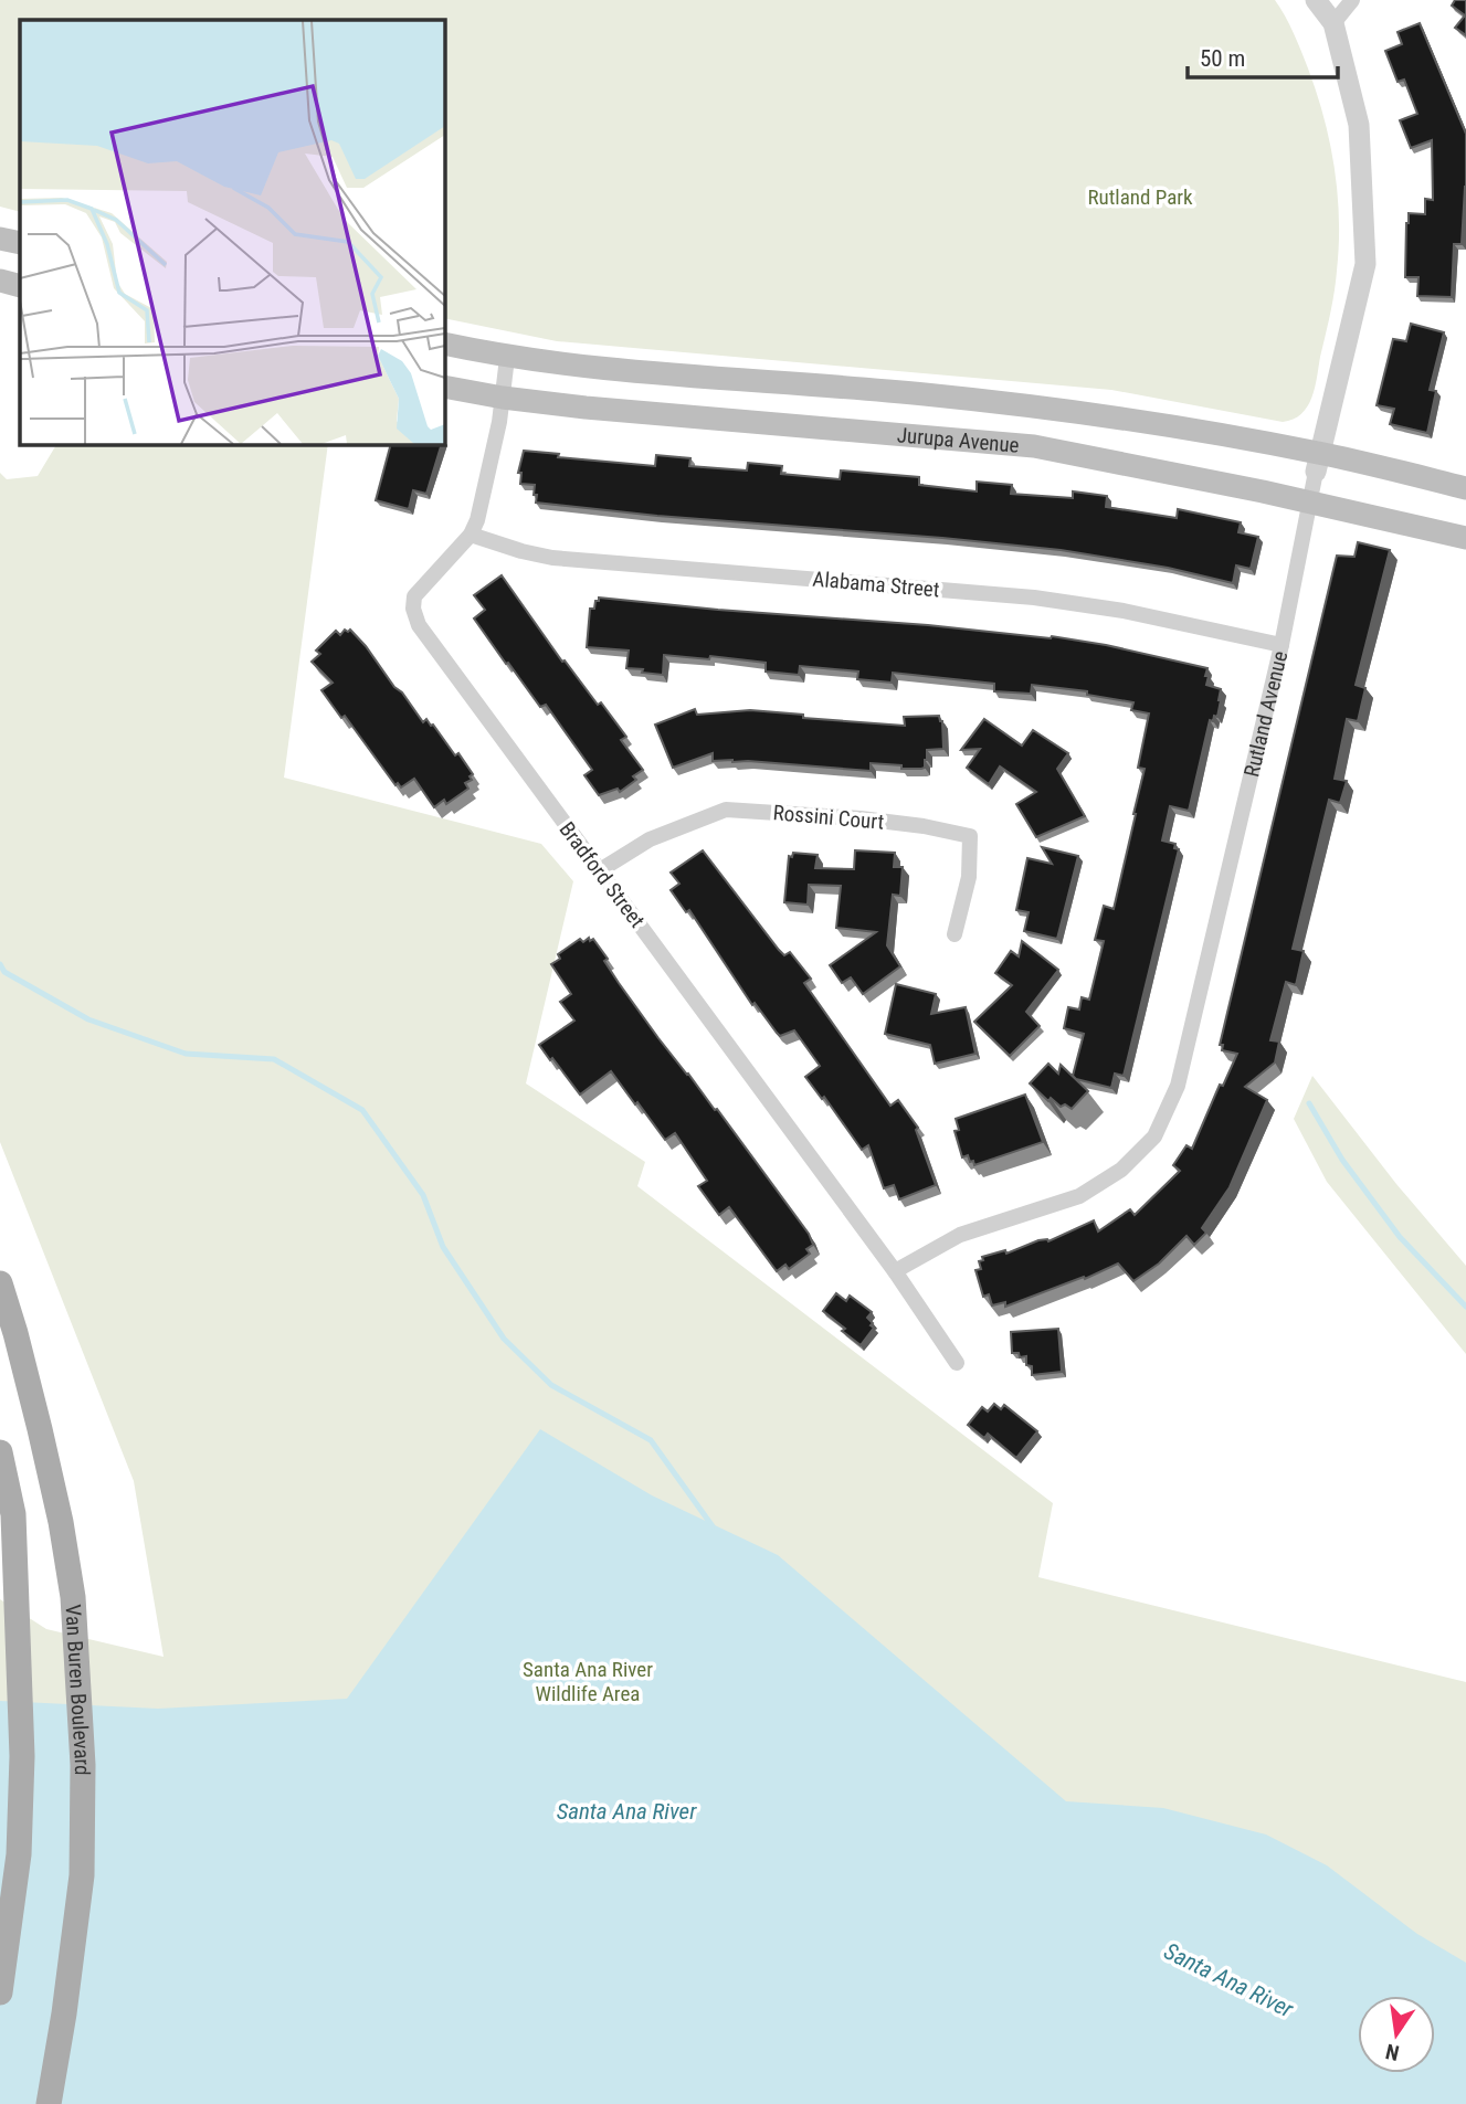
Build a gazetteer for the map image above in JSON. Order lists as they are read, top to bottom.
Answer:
{
  "streets": {
    "main road": ["Jurupa Avenue", "Van Buren Boulevard"],
    "street": [
      "Alabama Street",
      "Rutland Avenue",
      "Rossini Court",
      "Bradford Street"
    ]
  },
  "crossings": [
    ["Jurupa Avenue", "Rutland Avenue"],
    ["Jurupa Avenue", "Bradford Street"],
    ["Alabama Street", "Rutland Avenue"],
    ["Alabama Street", "Bradford Street"],
    ["Rutland Avenue", "Bradford Street"],
    ["Rossini Court", "Bradford Street"]
  ],
  "water": ["Santa Ana River"],
  "parks": ["Rutland Park", "Santa Ana River Wildlife Area"],
  "scale_bar": "50 m",
  "north": "bottom"
}
